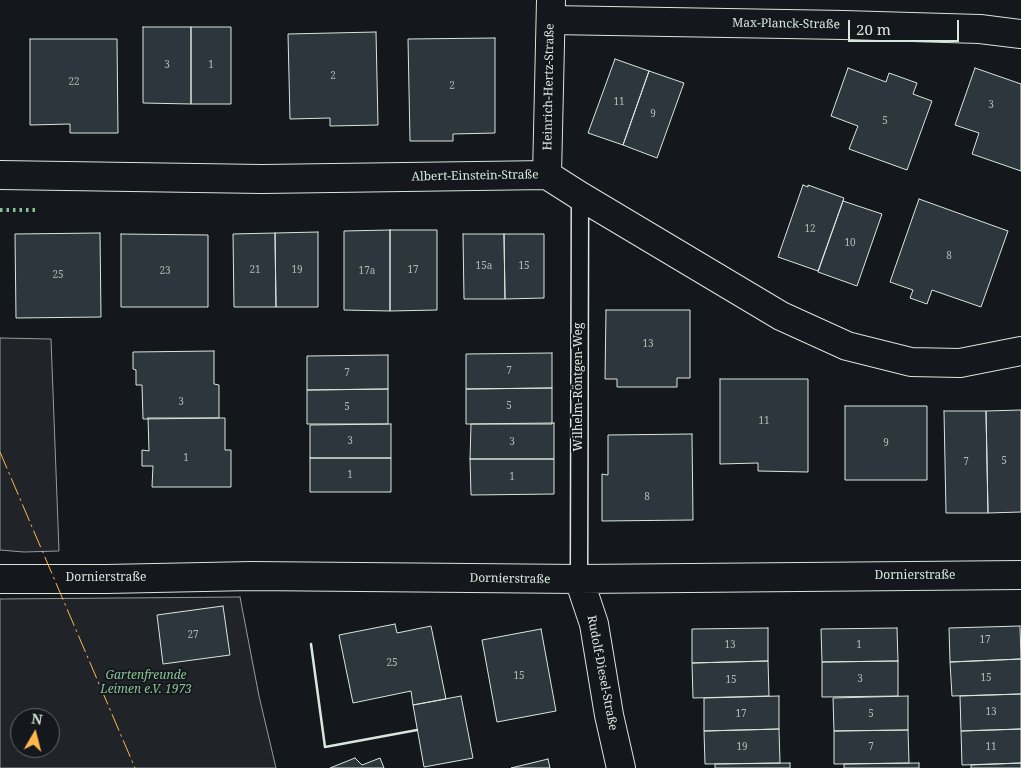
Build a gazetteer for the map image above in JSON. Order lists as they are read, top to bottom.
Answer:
{
  "streets": {
    "street": [
      "Max-Planck-Straße",
      "Heinrich-Hertz-Straße",
      "Albert-Einstein-Straße",
      "Dornierstraße",
      "Rudolf-Diesel-Straße"
    ],
    "lane": ["Wilhelm-Röntgen-Weg"]
  },
  "crossings": [
    ["Max-Planck-Straße", "Heinrich-Hertz-Straße"],
    ["Heinrich-Hertz-Straße", "Albert-Einstein-Straße"],
    ["Albert-Einstein-Straße", "Wilhelm-Röntgen-Weg"],
    ["Wilhelm-Röntgen-Weg", "Dornierstraße"],
    ["Wilhelm-Röntgen-Weg", "Rudolf-Diesel-Straße"],
    ["Dornierstraße", "Rudolf-Diesel-Straße"]
  ],
  "parks": ["Gartenfreunde Leimen e.V. 1973"],
  "house_numbers": [
    "3",
    "1",
    "2",
    "22",
    "2",
    "11",
    "3",
    "9",
    "5",
    "12",
    "10",
    "8",
    "15a",
    "15",
    "21",
    "19",
    "17",
    "23",
    "17a",
    "25",
    "13",
    "7",
    "7",
    "3",
    "5",
    "5",
    "11",
    "3",
    "3",
    "9",
    "1",
    "5",
    "7",
    "1",
    "1",
    "8",
    "27",
    "17",
    "13",
    "1",
    "25",
    "15",
    "15",
    "3",
    "15",
    "13",
    "17",
    "5",
    "19",
    "7",
    "11"
  ],
  "scale_bar": "20 m",
  "north": "top"
}
